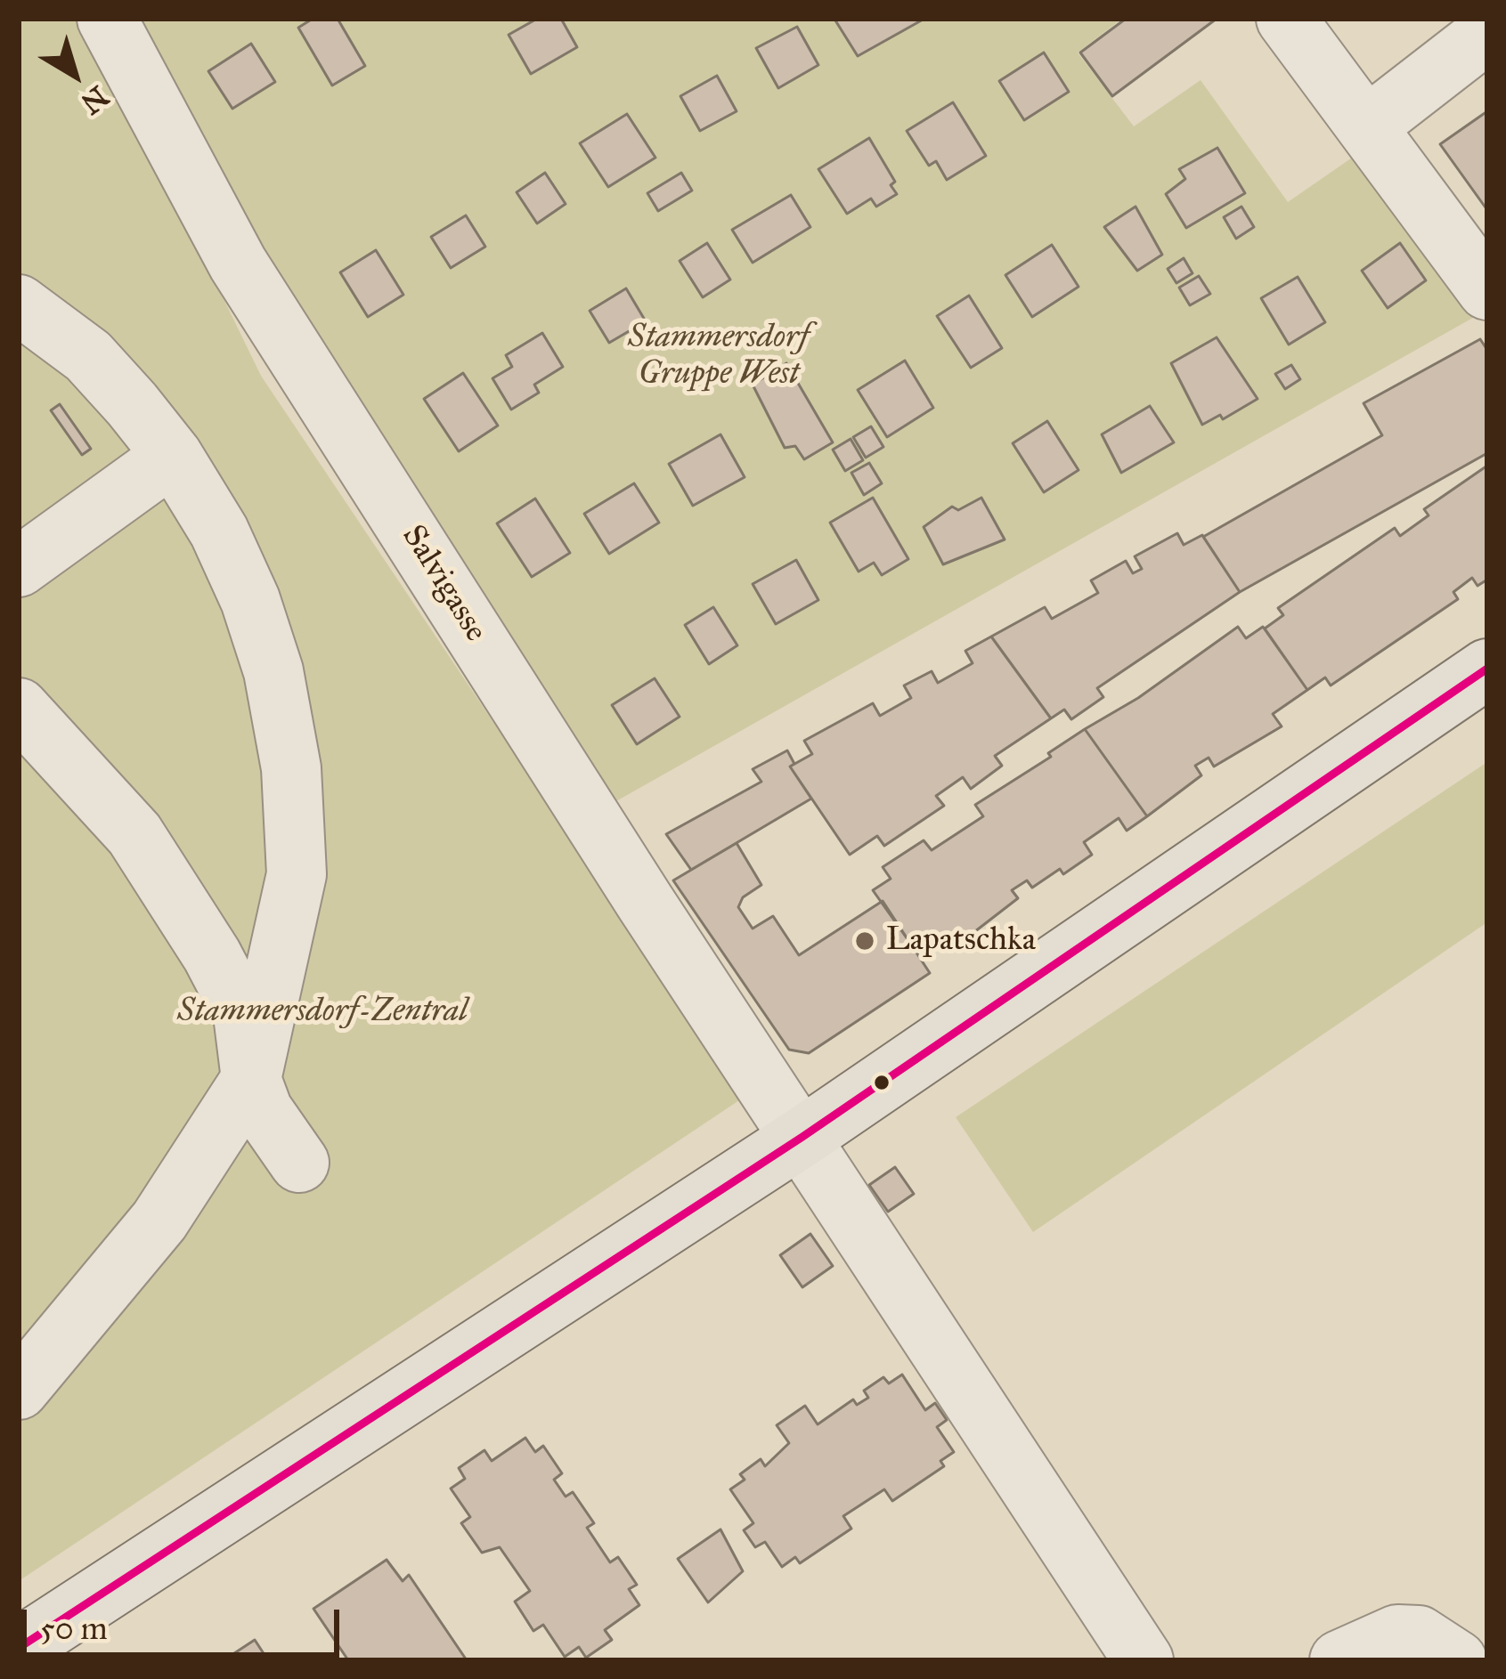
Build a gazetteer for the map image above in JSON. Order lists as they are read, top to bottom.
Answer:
{
  "streets": {
    "street": ["Salvigasse"]
  },
  "parks": ["Stammersdorf Gruppe West", "Stammersdorf-Zentral"],
  "places": ["Lapatschka"],
  "scale_bar": "50 m",
  "north": "bottom right"
}
